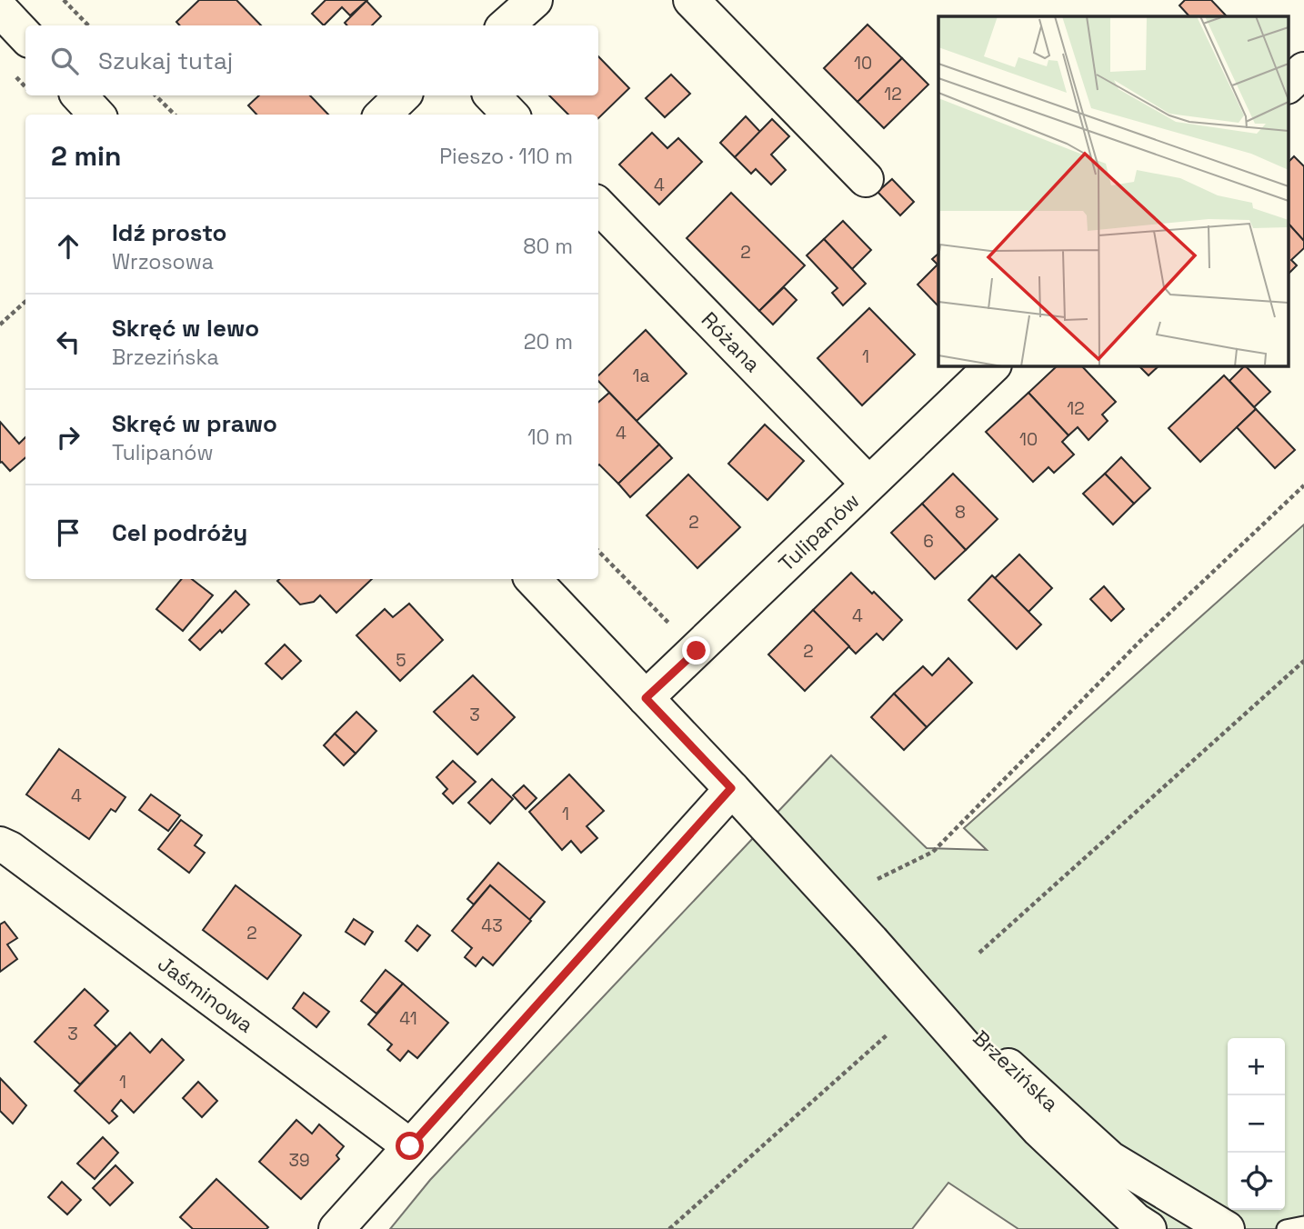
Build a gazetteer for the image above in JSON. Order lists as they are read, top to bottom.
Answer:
{
  "streets": {
    "street": [
      "Różana",
      "Tulipanów",
      "Jaśminowa",
      "Brzezińska"
    ]
  },
  "crossings": [
    ["Różana", "Tulipanów"],
    ["Tulipanów", "Brzezińska"]
  ],
  "house_numbers": [
    "10",
    "12",
    "4",
    "2",
    "1",
    "1a",
    "12",
    "4",
    "10",
    "8",
    "2",
    "6",
    "4",
    "2",
    "5",
    "3",
    "4",
    "1",
    "43",
    "2",
    "41",
    "3",
    "1",
    "39"
  ],
  "page": {
    "search": "Szukaj tutaj",
    "heading": ["2 min", "Pieszo · 110 m"],
    "list": [
      ["Idź prosto", "Wrzosowa", "80 m"],
      ["Skręć w lewo", "Brzezińska", "20 m"],
      ["Skręć w prawo", "Tulipanów", "10 m"],
      "Cel podróży"
    ],
    "map_buttons": ["+", "−"]
  }
}
